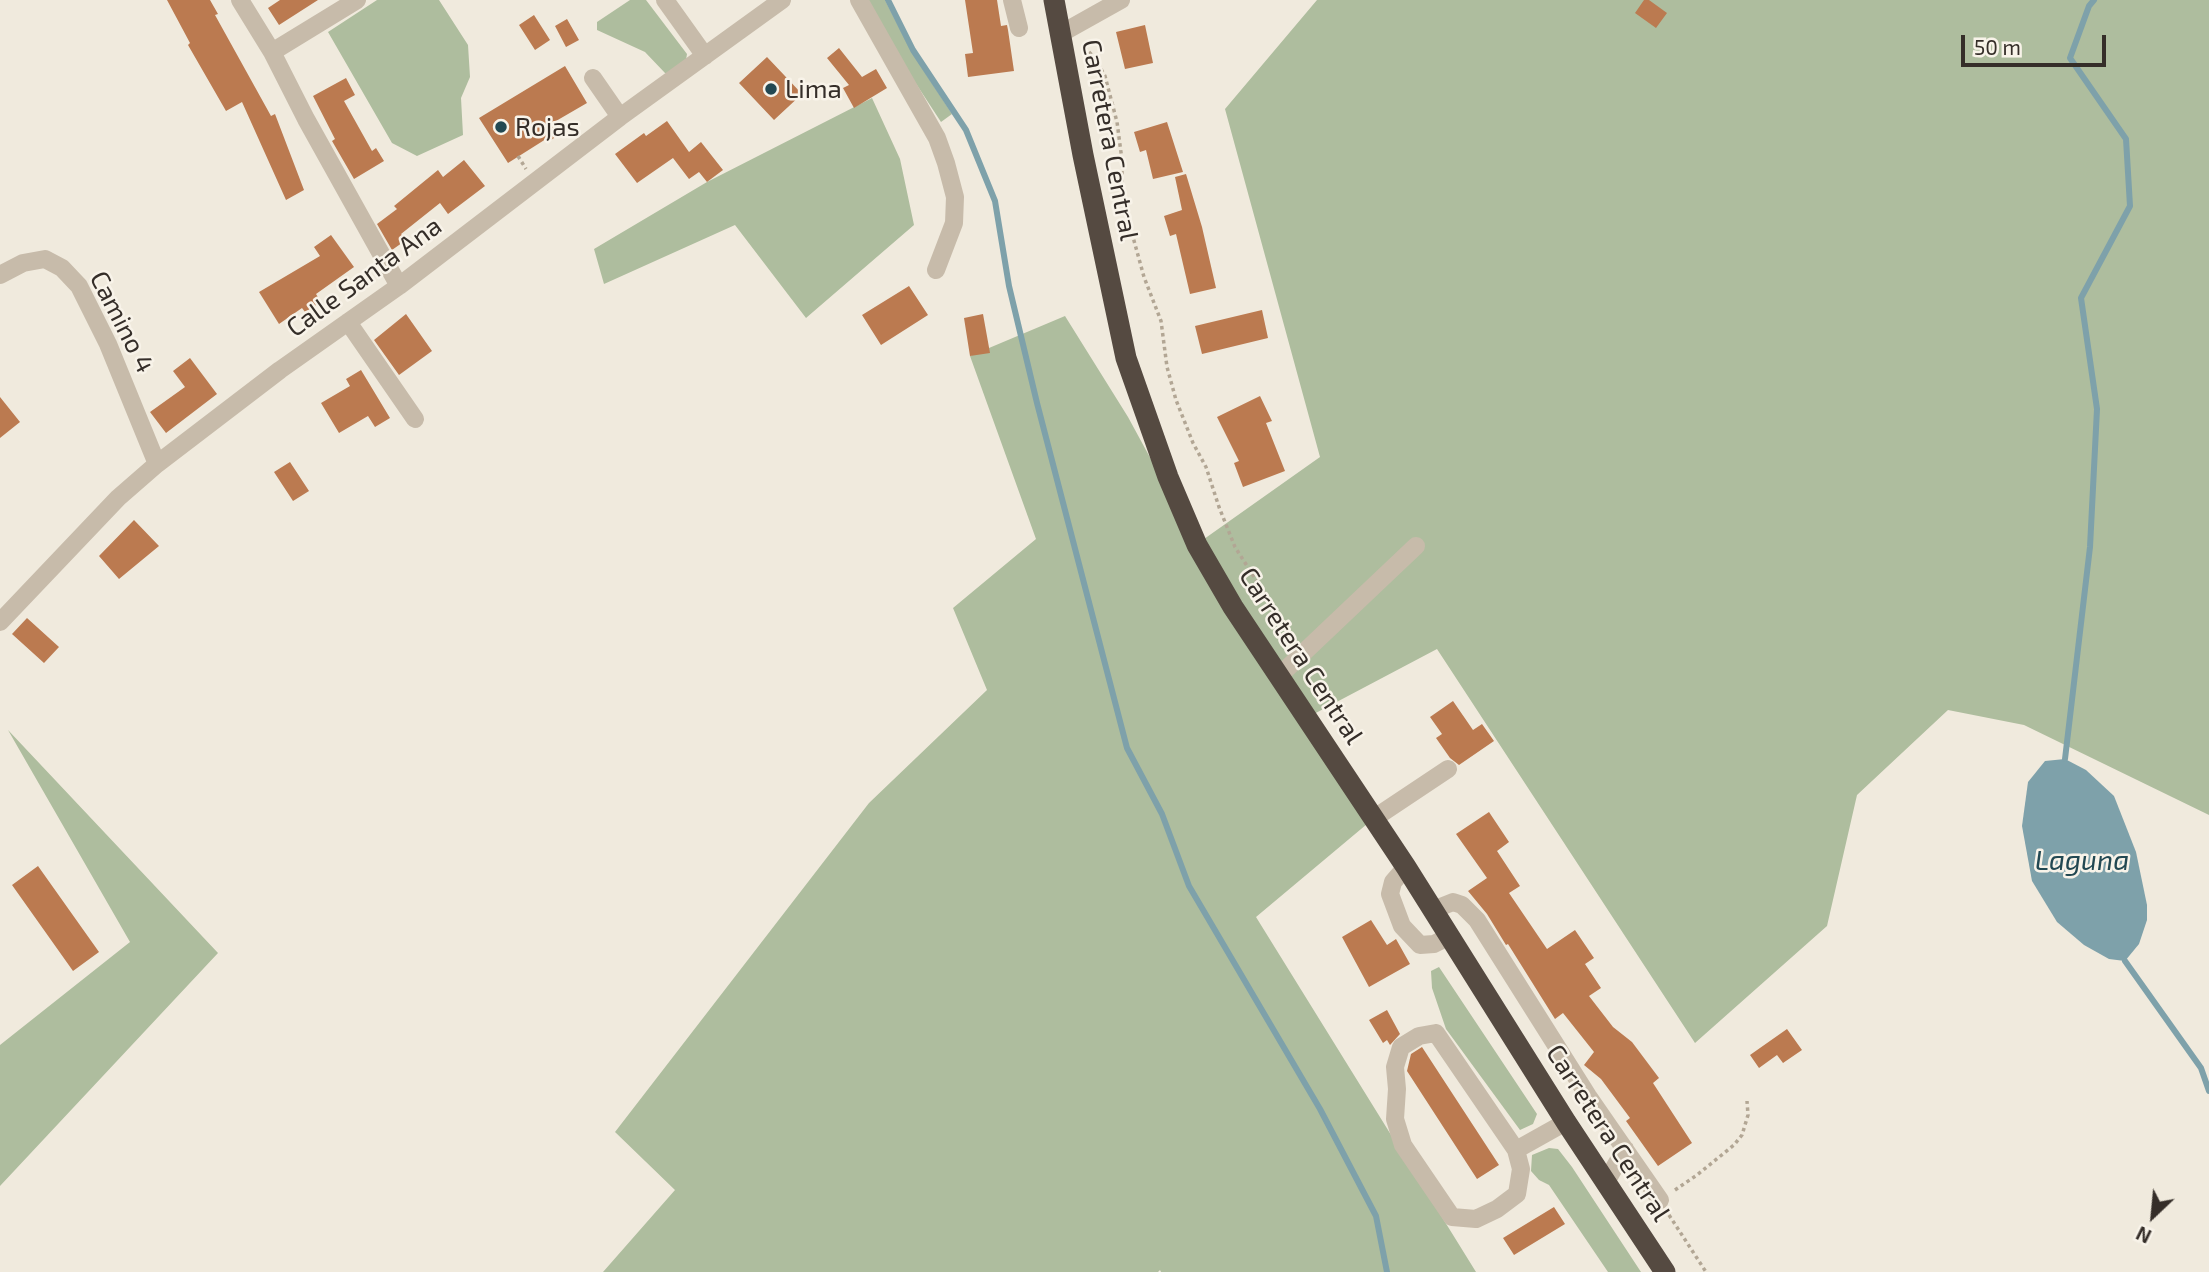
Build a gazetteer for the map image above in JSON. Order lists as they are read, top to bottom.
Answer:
{
  "streets": {
    "highway": ["Carretera Central"],
    "street": ["Calle Santa Ana", "Camino 4"]
  },
  "crossings": [
    ["Calle Santa Ana", "Camino 4"]
  ],
  "water": ["Laguna"],
  "places": ["Lima", "Rojas"],
  "scale_bar": "50 m",
  "north": "bottom left"
}
